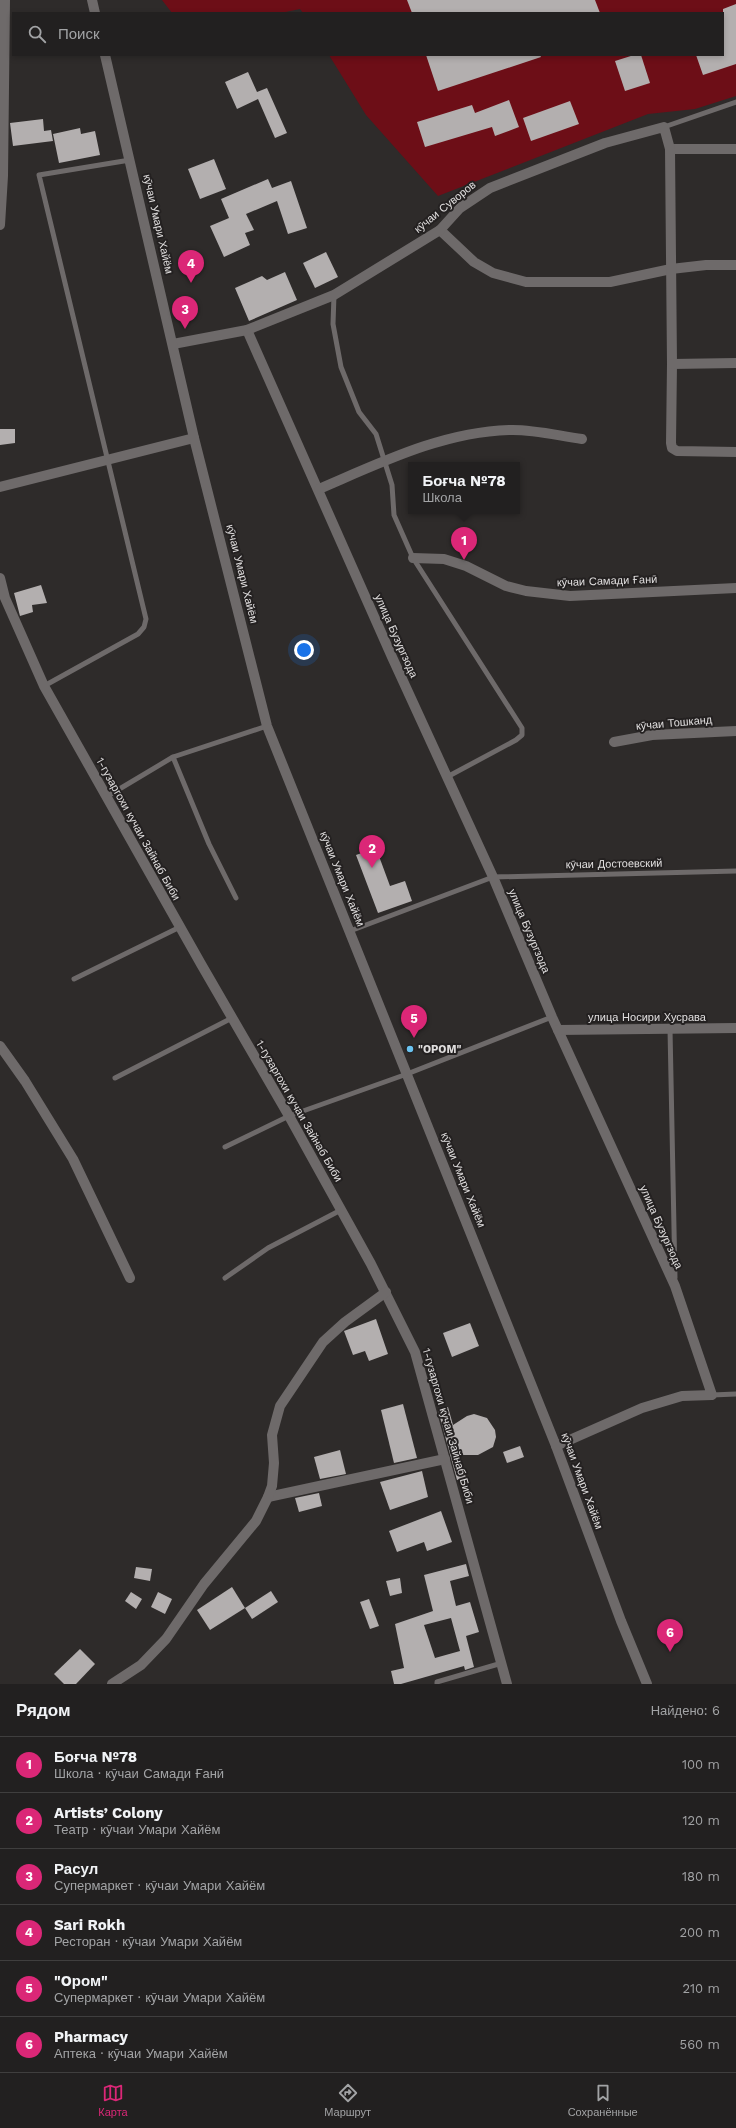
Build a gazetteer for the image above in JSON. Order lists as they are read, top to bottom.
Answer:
{
  "streets": {
    "street": [
      "кӯчаи Суворов",
      "кӯчаи Умари Хайём",
      "кӯчаи Самади Ғанӣ",
      "улица Бузургзода",
      "кӯчаи Тошканд",
      "1-гузаргохи кучаи Зайнаб Биби",
      "улица Носири Хусрава"
    ],
    "lane": ["кӯчаи Достоевский"]
  },
  "crossings": [
    ["кӯчаи Суворов", "кӯчаи Умари Хайём"],
    ["кӯчаи Суворов", "улица Бузургзода"],
    ["кӯчаи Умари Хайём", "кӯчаи Достоевский"],
    ["улица Бузургзода", "кӯчаи Достоевский"],
    ["улица Бузургзода", "улица Носири Хусрава"]
  ],
  "places": ["\"OPOM\""],
  "page": {
    "search": "Поиск",
    "pins": [
      "4",
      "3",
      "1",
      "2",
      "5",
      "6"
    ],
    "popup": ["Боғча №78", "Школа"],
    "heading": ["Рядом", "Найдено: 6"],
    "list": [
      {
        "mark": "1",
        "name": "Боғча №78",
        "note": "Школа · кӯчаи Самади Ғанӣ",
        "value": "100 m"
      },
      {
        "mark": "2",
        "name": "Artists’ Colony",
        "note": "Театр · кӯчаи Умари Хайём",
        "value": "120 m"
      },
      {
        "mark": "3",
        "name": "Расул",
        "note": "Супермаркет · кӯчаи Умари Хайём",
        "value": "180 m"
      },
      {
        "mark": "4",
        "name": "Sari Rokh",
        "note": "Ресторан · кӯчаи Умари Хайём",
        "value": "200 m"
      },
      {
        "mark": "5",
        "name": "\"Oром\"",
        "note": "Супермаркет · кӯчаи Умари Хайём",
        "value": "210 m"
      },
      {
        "mark": "6",
        "name": "Pharmacy",
        "note": "Аптека · кӯчаи Умари Хайём",
        "value": "560 m"
      }
    ],
    "nav": ["Карта", "Маршрут", "Сохранённые"]
  }
}
